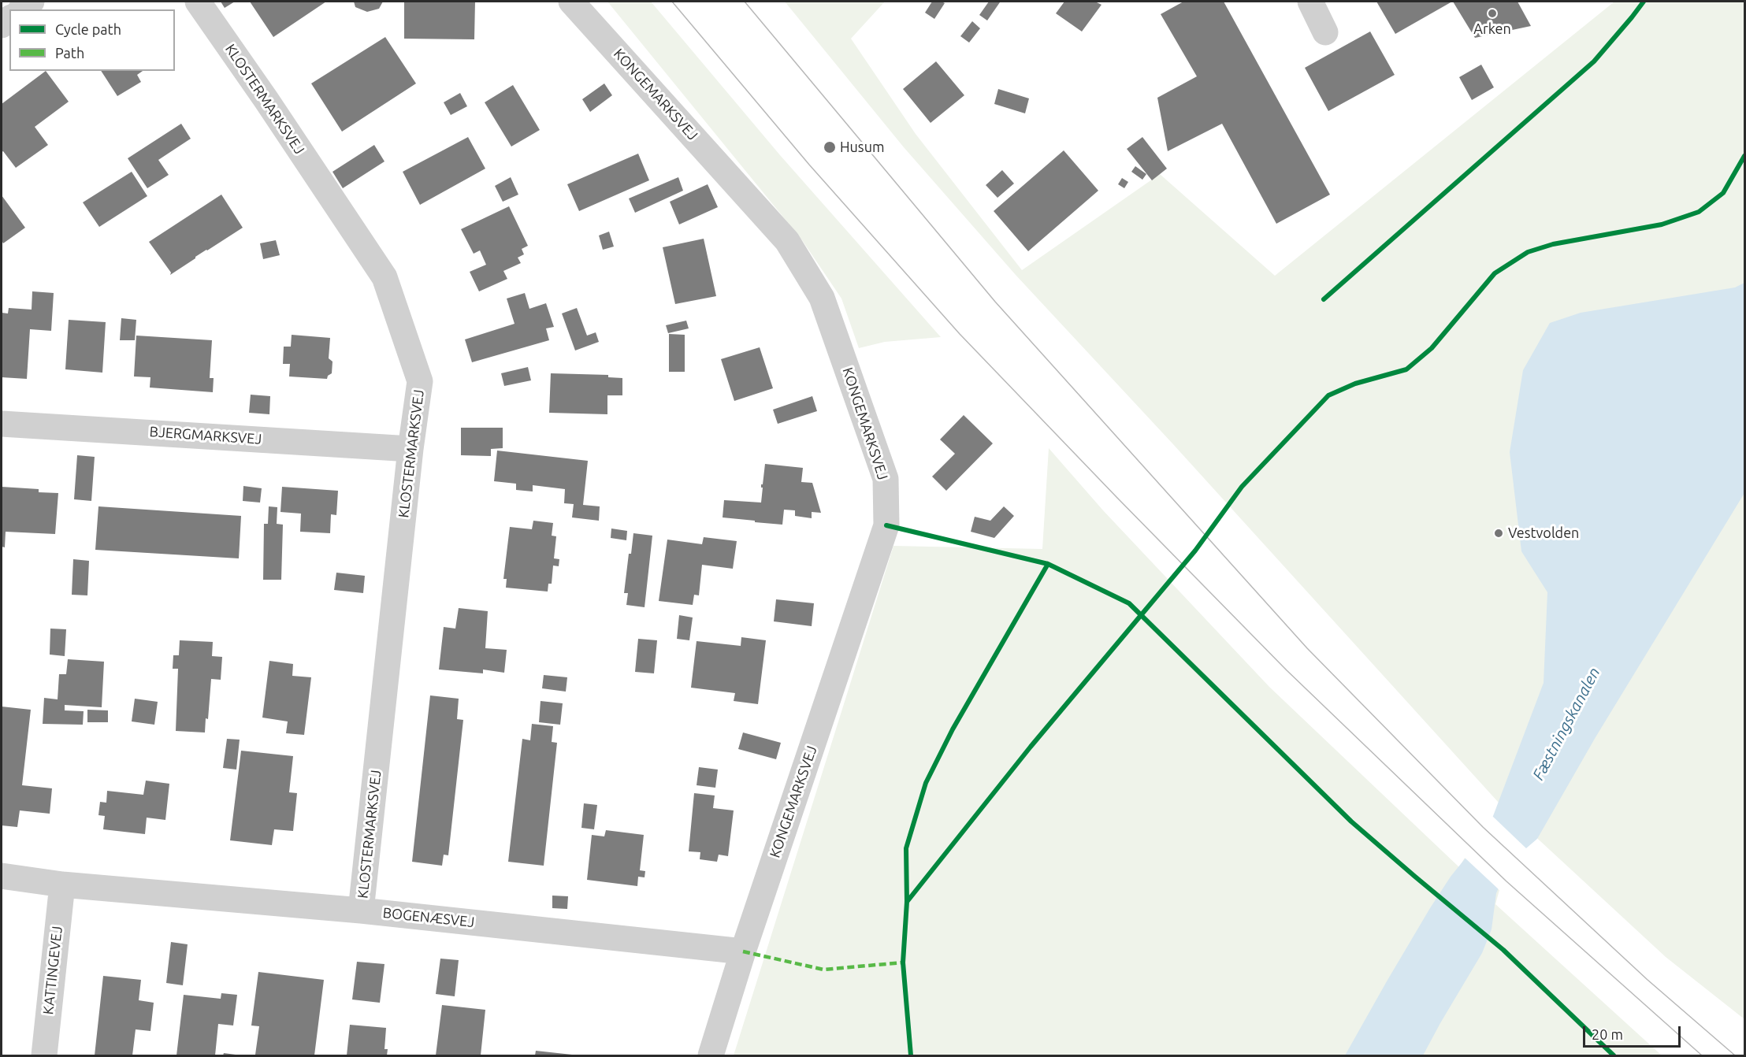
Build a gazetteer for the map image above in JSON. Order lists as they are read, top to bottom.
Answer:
{
  "streets": {
    "street": [
      "KONGEMARKSVEJ",
      "KLOSTERMARKSVEJ",
      "BJERGMARKSVEJ",
      "BOGENÆSVEJ",
      "KATTINGEVEJ"
    ]
  },
  "crossings": [
    ["KONGEMARKSVEJ", "BOGENÆSVEJ"],
    ["KLOSTERMARKSVEJ", "BJERGMARKSVEJ"],
    ["KLOSTERMARKSVEJ", "BOGENÆSVEJ"],
    ["BOGENÆSVEJ", "KATTINGEVEJ"]
  ],
  "water": ["Fæstningskanalen"],
  "places": ["Arken", "Husum", "Vestvolden"],
  "legend": ["Cycle path", "Path"],
  "scale_bar": "20 m"
}
